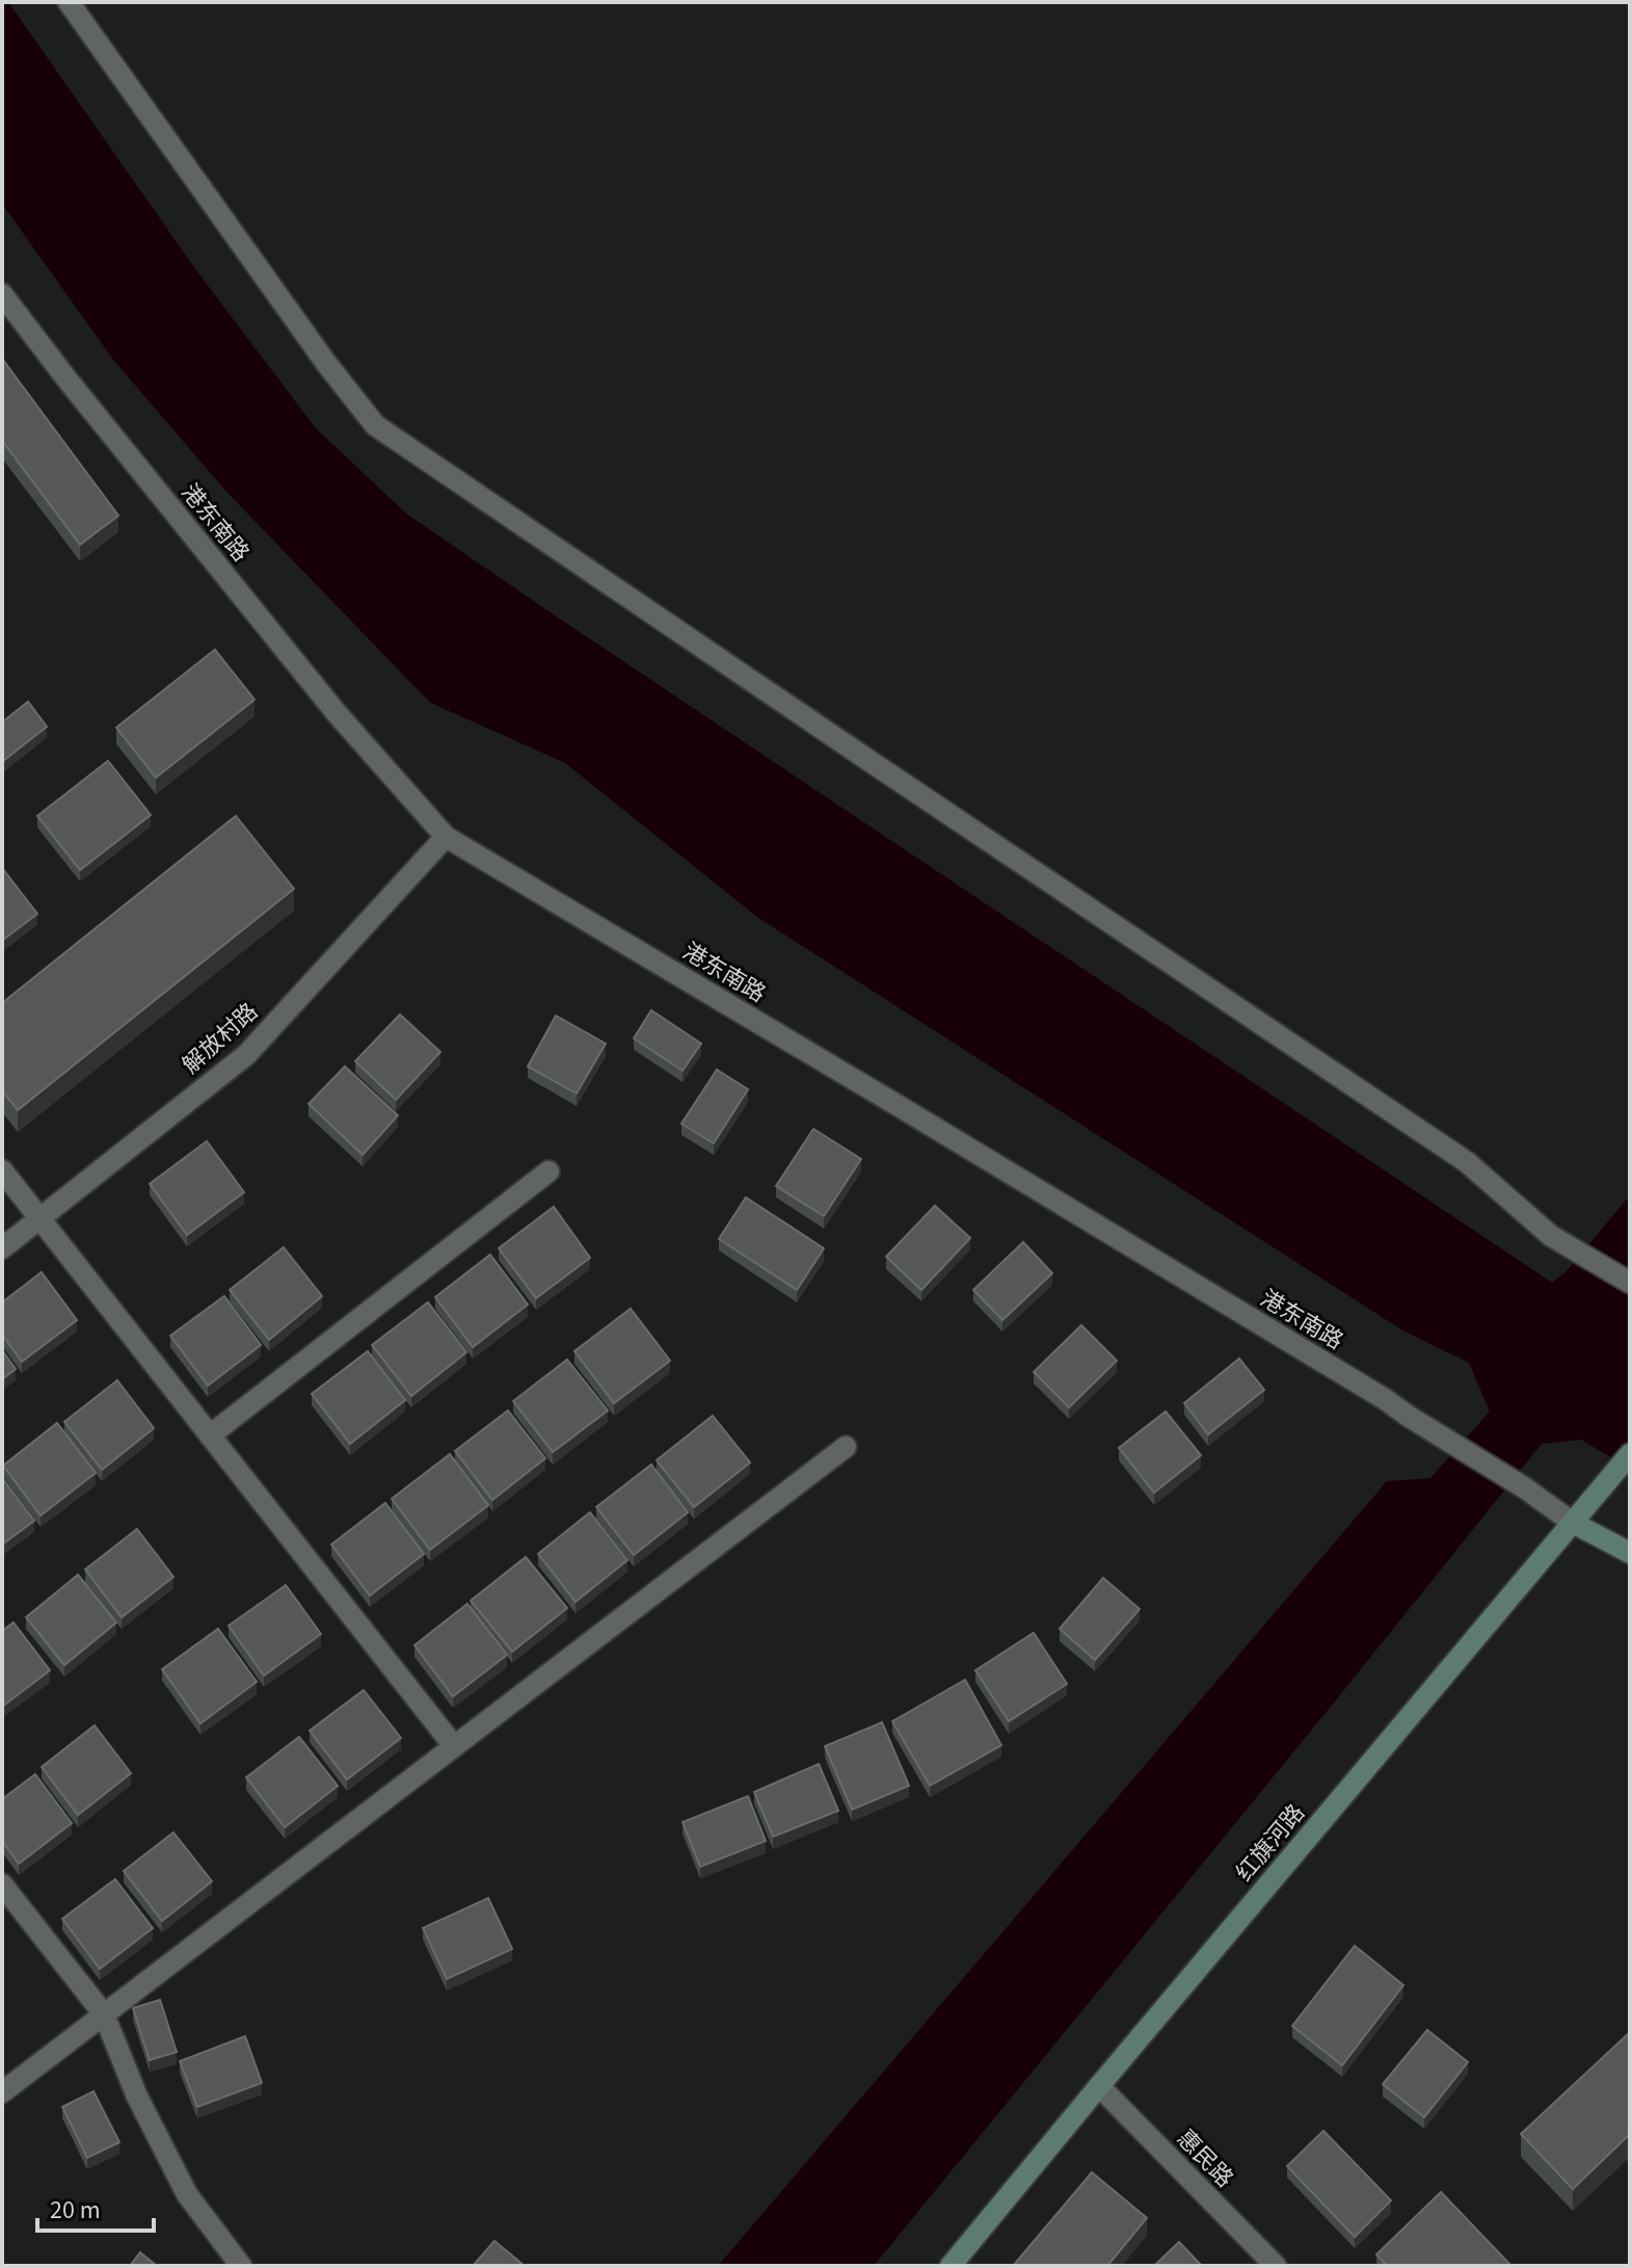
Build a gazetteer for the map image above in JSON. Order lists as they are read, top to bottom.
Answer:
{
  "streets": {
    "street": [
      "港东南路",
      "解放村路",
      "红旗河路",
      "惠民路"
    ]
  },
  "crossings": [
    ["港东南路", "解放村路"],
    ["港东南路", "红旗河路"],
    ["红旗河路", "惠民路"]
  ],
  "scale_bar": "20 m"
}
